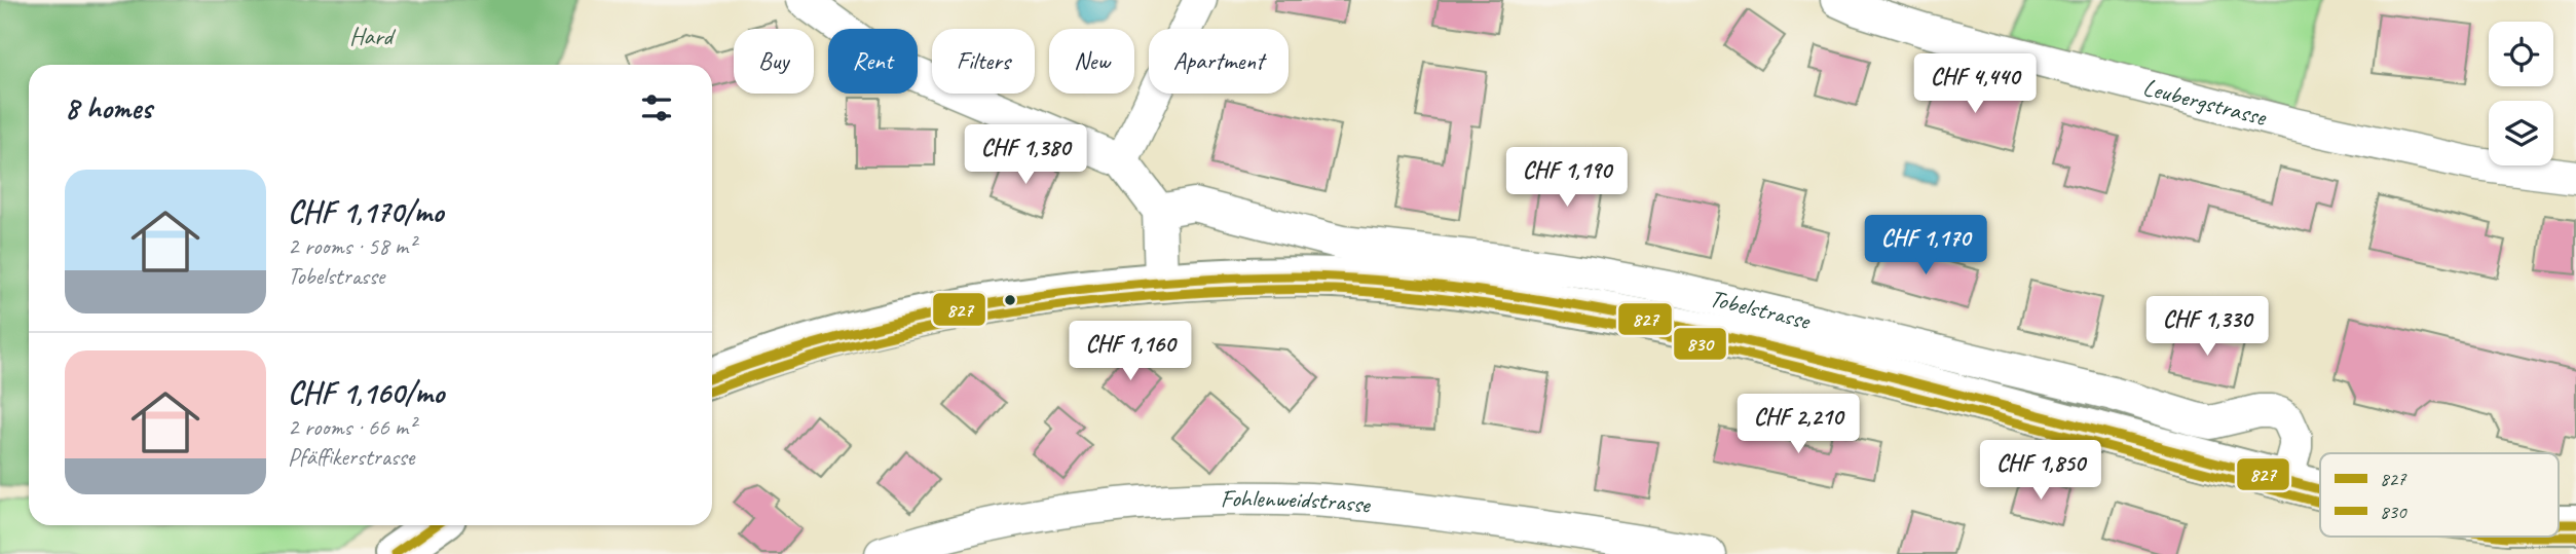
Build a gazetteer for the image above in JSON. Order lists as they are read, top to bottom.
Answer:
{
  "streets": {
    "street": ["Leubergstrasse", "Tobelstrasse", "Fohlenweidstrasse"]
  },
  "parks": ["Hard"],
  "lines": ["transit line 827", "transit line 830"],
  "legend": ["827", "830"],
  "page": {
    "chip": [
      "Buy",
      "Rent",
      "Filters",
      "New",
      "Apartment"
    ],
    "price": [
      "CHF 4,440",
      "CHF 1,380",
      "CHF 1,190",
      "CHF 1,170",
      "CHF 1,330",
      "CHF 1,160",
      "CHF 2,210",
      "CHF 1,850"
    ],
    "heading": "8 homes",
    "list": [
      {
        "name": "CHF 1,170/mo",
        "note": "2 rooms · 58 m² · Tobelstrasse"
      },
      {
        "name": "CHF 1,160/mo",
        "note": "2 rooms · 66 m² · Pfäffikerstrasse"
      }
    ]
  }
}
